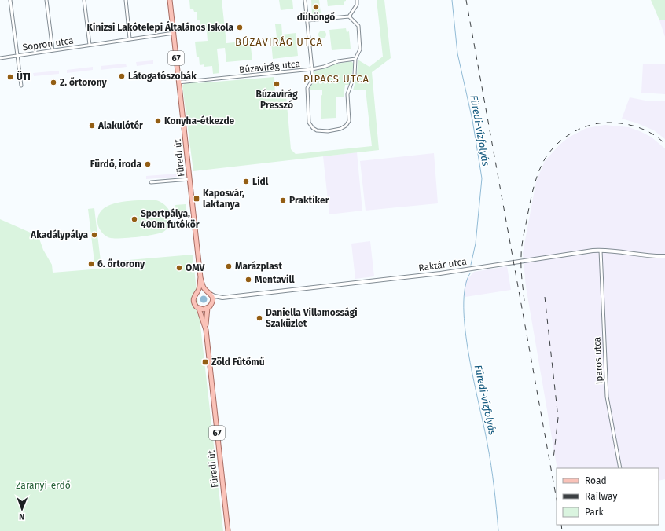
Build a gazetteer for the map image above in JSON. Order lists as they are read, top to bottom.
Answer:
{
  "streets": {
    "main road": ["67", "Füredi út"],
    "street": [
      "Sopron utca",
      "Búzavirág utca",
      "Raktár utca",
      "Iparos utca"
    ]
  },
  "crossings": [
    ["Sopron utca", "Füredi út"],
    ["Búzavirág utca", "Füredi út"],
    ["Füredi út", "Raktár utca"],
    ["Raktár utca", "Iparos utca"]
  ],
  "districts": ["BÚZAVIRÁG UTCA", "PIPACS UTCA"],
  "water": ["Füredi-vízfolyás"],
  "parks": ["Zaranyi-erdő"],
  "places": {
    "other": [
      "dühöngő",
      "Kinizsi Lakótelepi Általános Iskola",
      "Látogatószobák",
      "ÜTI",
      "2. őrtorony",
      "Búzavirág Presszó",
      "Konyha-étkezde",
      "Alakulótér",
      "Fürdő, iroda",
      "Lidl",
      "Praktiker",
      "Sportpálya, 400m futókör",
      "Akadálypálya",
      "6. őrtorony",
      "Marázplast",
      "OMV",
      "Mentavill",
      "Daniella Villamossági Szaküzlet"
    ],
    "transit": ["Kaposvár, laktanya", "Zöld Fűtőmű"]
  },
  "legend": ["Road", "Railway", "Park"],
  "north": "bottom"
}
